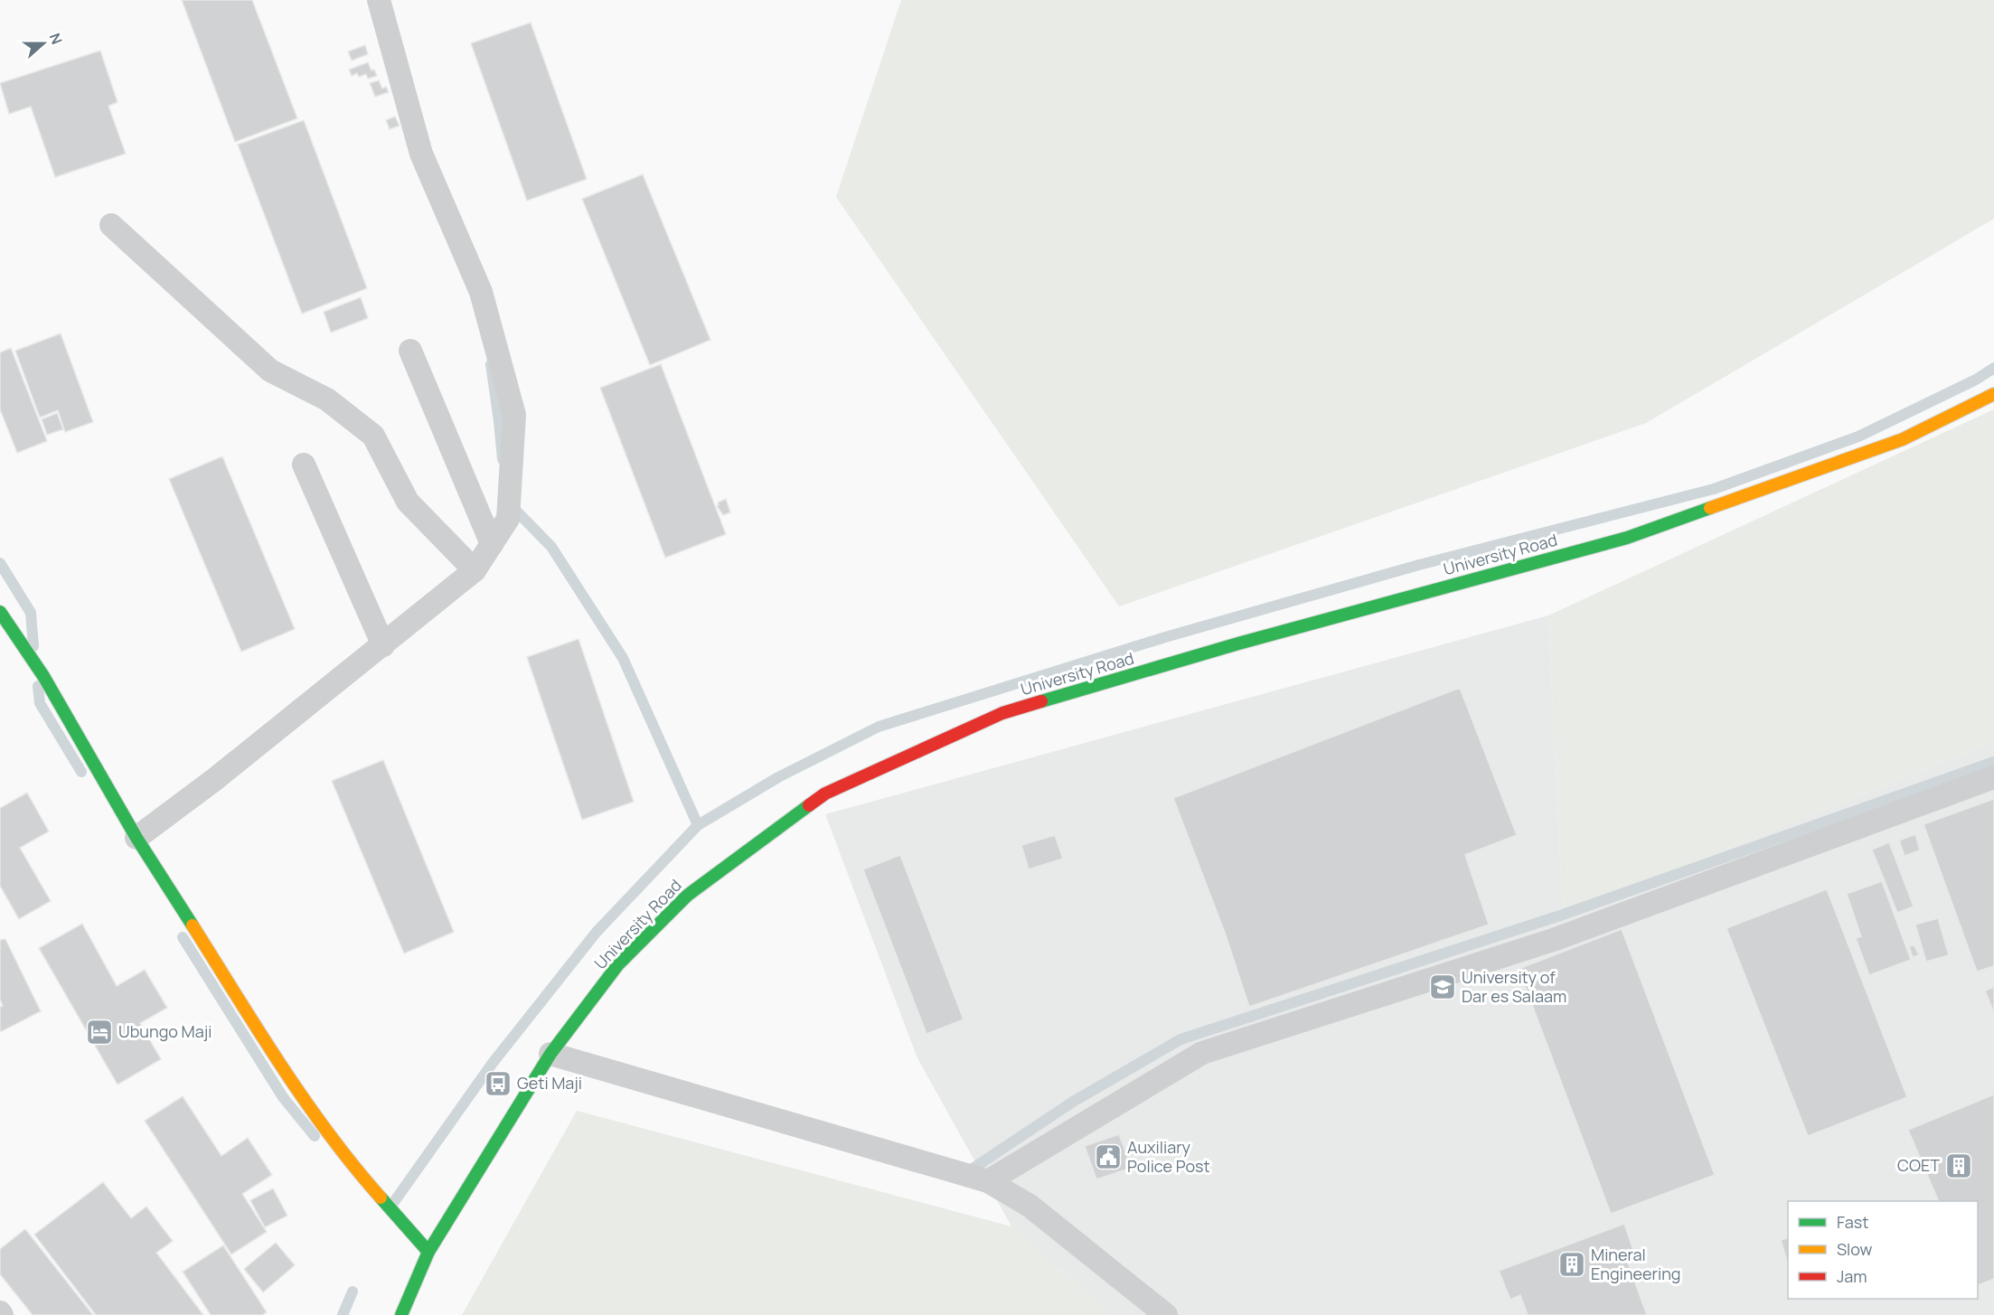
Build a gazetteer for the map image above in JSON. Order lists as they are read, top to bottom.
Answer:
{
  "streets": {
    "street": ["University Road"]
  },
  "places": {
    "school or university": ["University of Dar es Salaam"],
    "hotel": ["Ubungo Maji"],
    "bus stop": ["Geti Maji"],
    "public building": ["Auxiliary Police Post"],
    "building": ["COET", "Mineral Engineering"]
  },
  "legend": ["Fast", "Slow", "Jam"],
  "north": "right"
}
